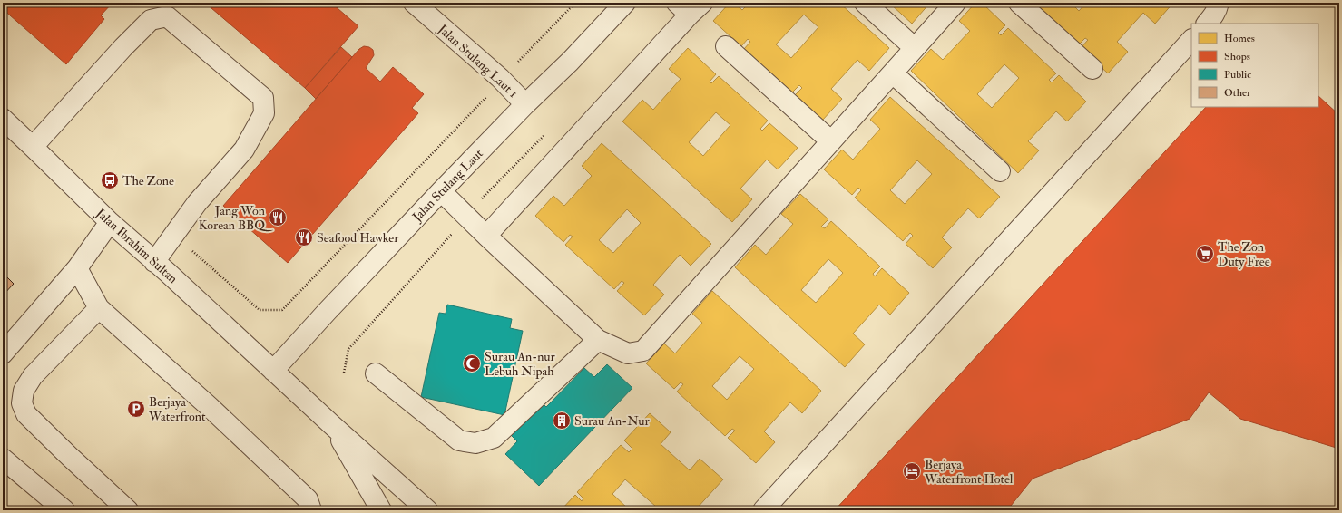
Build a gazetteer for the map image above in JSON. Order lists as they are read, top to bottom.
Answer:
{
  "streets": {
    "street": ["Jalan Stulang Laut 1", "Jalan Stulang Laut", "Jalan Ibrahim Sultan"]
  },
  "crossings": [
    ["Jalan Stulang Laut 1", "Jalan Stulang Laut"],
    ["Jalan Stulang Laut", "Jalan Ibrahim Sultan"]
  ],
  "places": {
    "bus stop": ["The Zone"],
    "restaurant": ["Jang Won Korean BBQ", "Seafood Hawker"],
    "supermarket": ["The Zon Duty Free"],
    "mosque": ["Surau An-nur Lebuh Nipah"],
    "parking": ["Berjaya Waterfront"],
    "building": ["Surau An-Nur"],
    "hotel": ["Berjaya Waterfront Hotel"]
  },
  "legend": [
    "Homes",
    "Shops",
    "Public",
    "Other"
  ]
}
